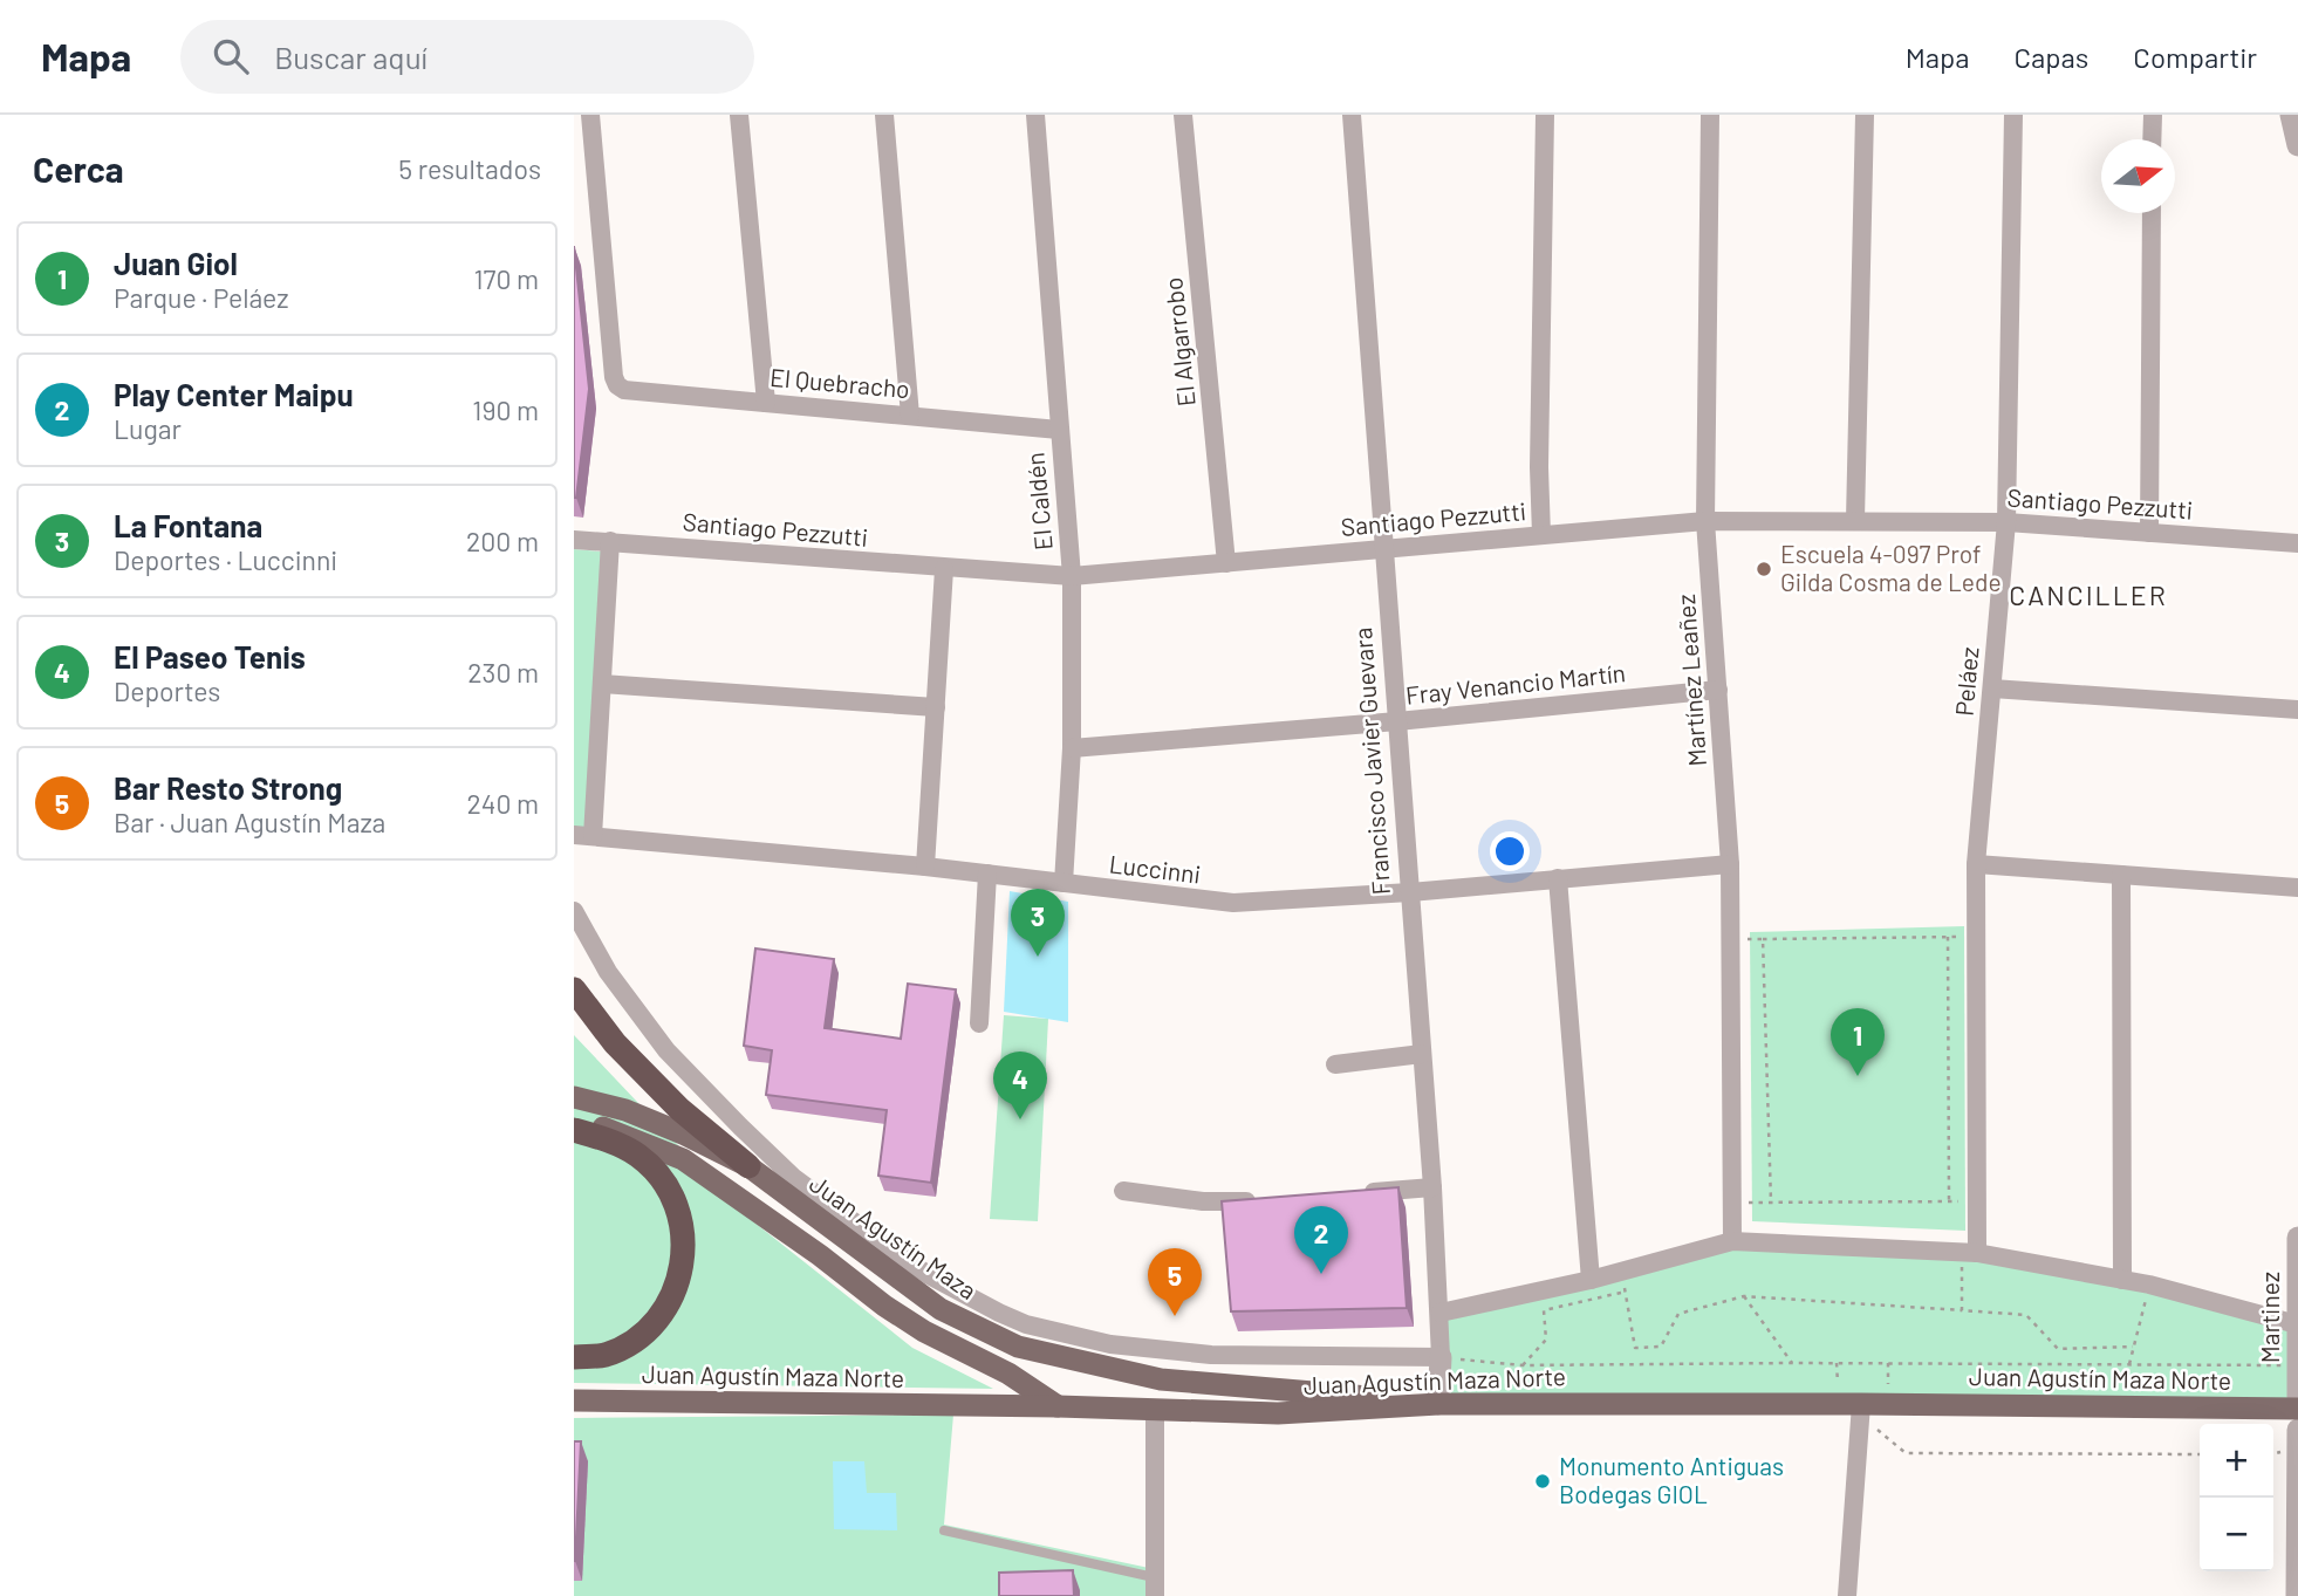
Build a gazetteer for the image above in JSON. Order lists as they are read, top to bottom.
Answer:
{
  "streets": {
    "main road": ["Juan Agustín Maza", "Juan Agustín Maza Norte"],
    "street": [
      "El Algarrobo",
      "El Quebracho",
      "El Caldén",
      "Santiago Pezzutti",
      "Martínez Leañez",
      "Peláez",
      "Fray Venancio Martín",
      "Francisco Javier Guevara",
      "Luccinni",
      "Martinez"
    ]
  },
  "crossings": [
    ["El Algarrobo", "Santiago Pezzutti"],
    ["El Quebracho", "El Caldén"],
    ["El Caldén", "Santiago Pezzutti"],
    ["El Caldén", "Fray Venancio Martín"],
    ["El Caldén", "Luccinni"],
    ["Santiago Pezzutti", "Martínez Leañez"],
    ["Santiago Pezzutti", "Peláez"],
    ["Santiago Pezzutti", "Francisco Javier Guevara"],
    ["Martínez Leañez", "Fray Venancio Martín"],
    ["Martínez Leañez", "Luccinni"],
    ["Fray Venancio Martín", "Francisco Javier Guevara"],
    ["Francisco Javier Guevara", "Luccinni"],
    ["Francisco Javier Guevara", "Juan Agustín Maza"],
    ["Francisco Javier Guevara", "Juan Agustín Maza Norte"],
    ["Juan Agustín Maza", "Juan Agustín Maza Norte"]
  ],
  "districts": ["CANCILLER"],
  "places": ["Escuela 4-097 Prof Gilda Cosma de Lede", "Monumento Antiguas Bodegas GIOL"],
  "north": "right",
  "page": {
    "header": "Mapa",
    "search": "Buscar aquí",
    "nav": ["Mapa", "Capas", "Compartir"],
    "heading": ["Cerca", "5 resultados"],
    "list": [
      {
        "mark": "1",
        "name": "Juan Giol",
        "note": "Parque · Peláez",
        "value": "170 m"
      },
      {
        "mark": "2",
        "name": "Play Center Maipu",
        "note": "Lugar",
        "value": "190 m"
      },
      {
        "mark": "3",
        "name": "La Fontana",
        "note": "Deportes · Luccinni",
        "value": "200 m"
      },
      {
        "mark": "4",
        "name": "El Paseo Tenis",
        "note": "Deportes",
        "value": "230 m"
      },
      {
        "mark": "5",
        "name": "Bar Resto Strong",
        "note": "Bar · Juan Agustín Maza",
        "value": "240 m"
      }
    ],
    "pins": [
      "3",
      "1",
      "4",
      "2",
      "5"
    ],
    "map_buttons": ["+", "−"]
  }
}
